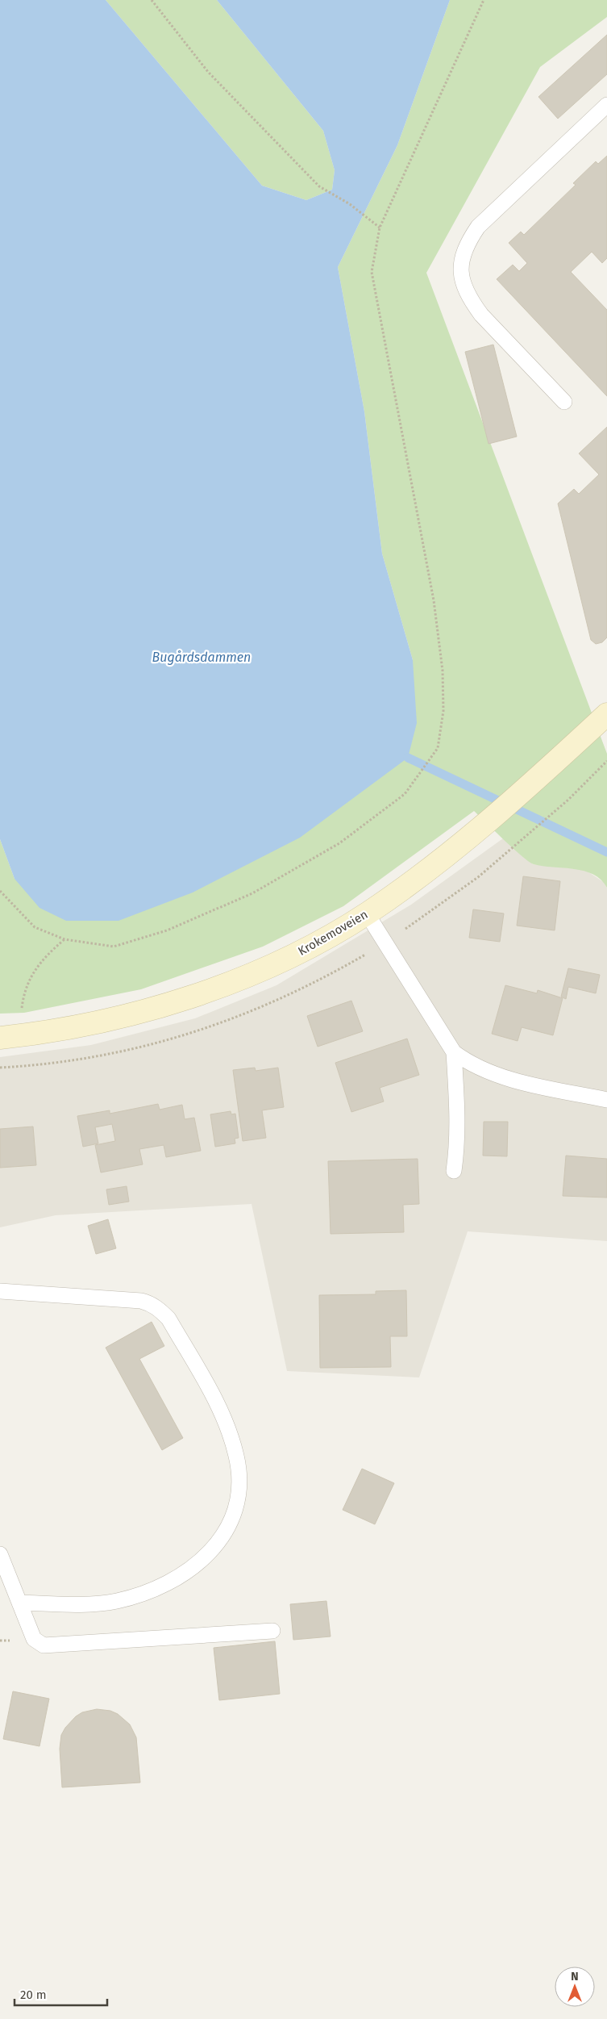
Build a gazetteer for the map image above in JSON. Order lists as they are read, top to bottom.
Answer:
{
  "streets": {
    "main road": ["Krokemoveien"]
  },
  "water": ["Bugårdsdammen"],
  "scale_bar": "20 m",
  "north": "top"
}
